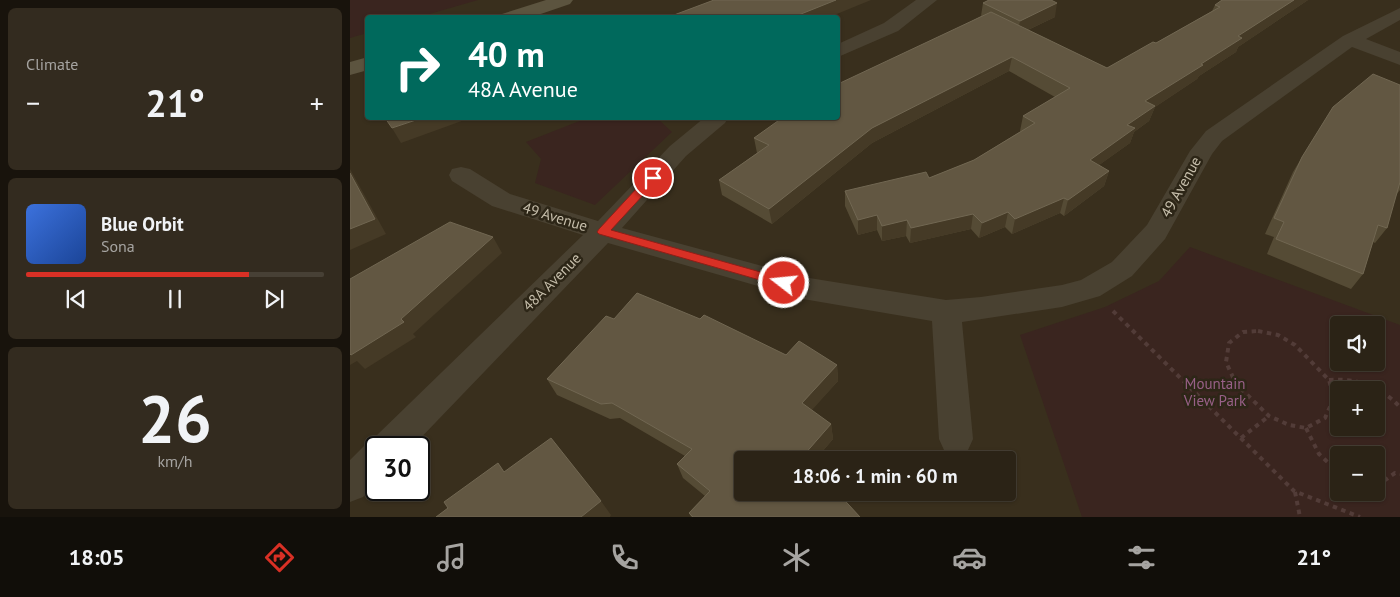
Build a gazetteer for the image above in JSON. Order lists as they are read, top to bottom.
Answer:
{
  "streets": {
    "street": ["49 Avenue", "48A Avenue"]
  },
  "crossings": [
    ["49 Avenue", "48A Avenue"]
  ],
  "parks": ["Mountain View Park"],
  "page": {
    "tile": [
      "Climate",
      ["26", "km/h"]
    ],
    "turn": ["40 m", "48A Avenue"],
    "heat": ["−", "21°", "+"],
    "song": ["Blue Orbit", "Sona"],
    "map_buttons": ["+", "−"],
    "limit": "30",
    "trip": "18:06 · 1 min · 60 m",
    "tabs": ["18:05", "21°"]
  }
}
